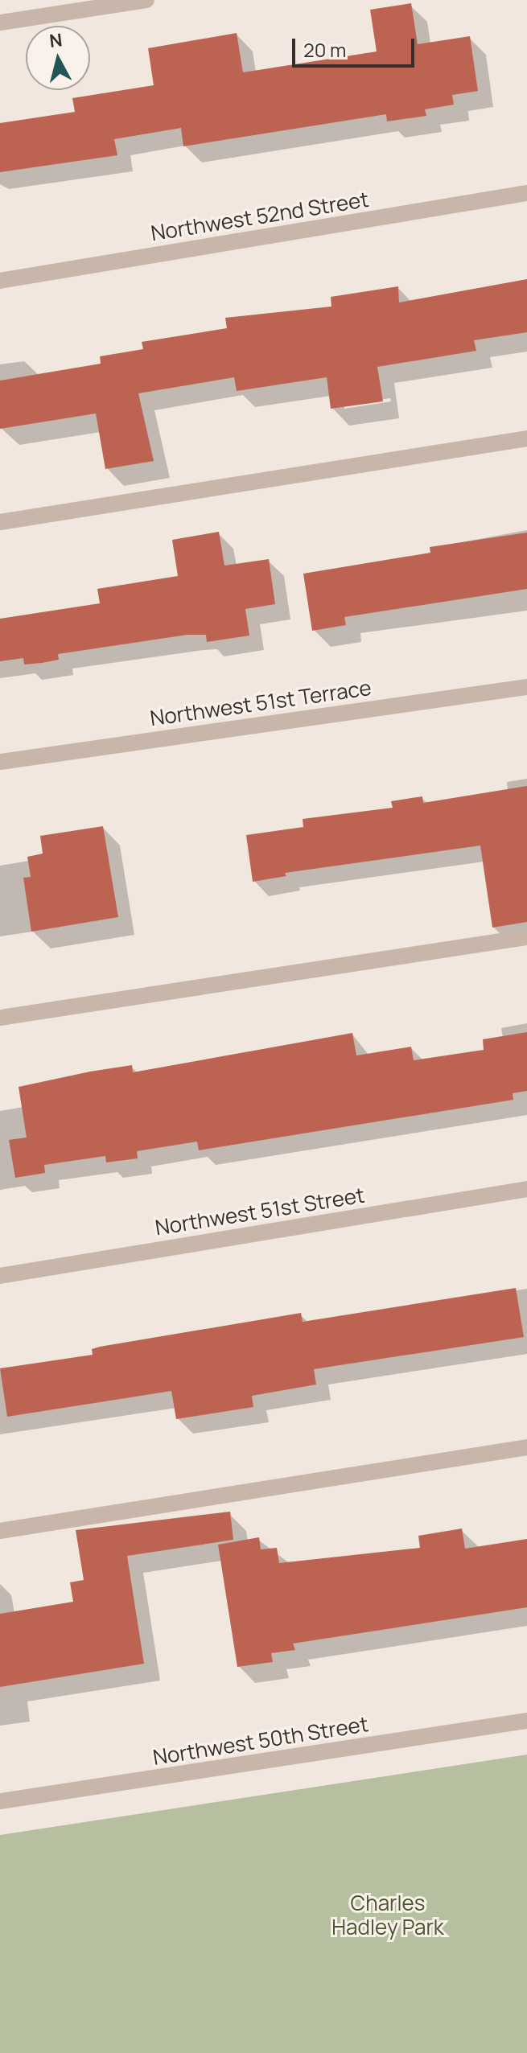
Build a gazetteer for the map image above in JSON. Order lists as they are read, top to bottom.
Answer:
{
  "streets": {
    "street": [
      "Northwest 52nd Street",
      "Northwest 51st Terrace",
      "Northwest 51st Street",
      "Northwest 50th Street"
    ]
  },
  "parks": ["Charles Hadley Park"],
  "scale_bar": "20 m",
  "north": "top"
}
